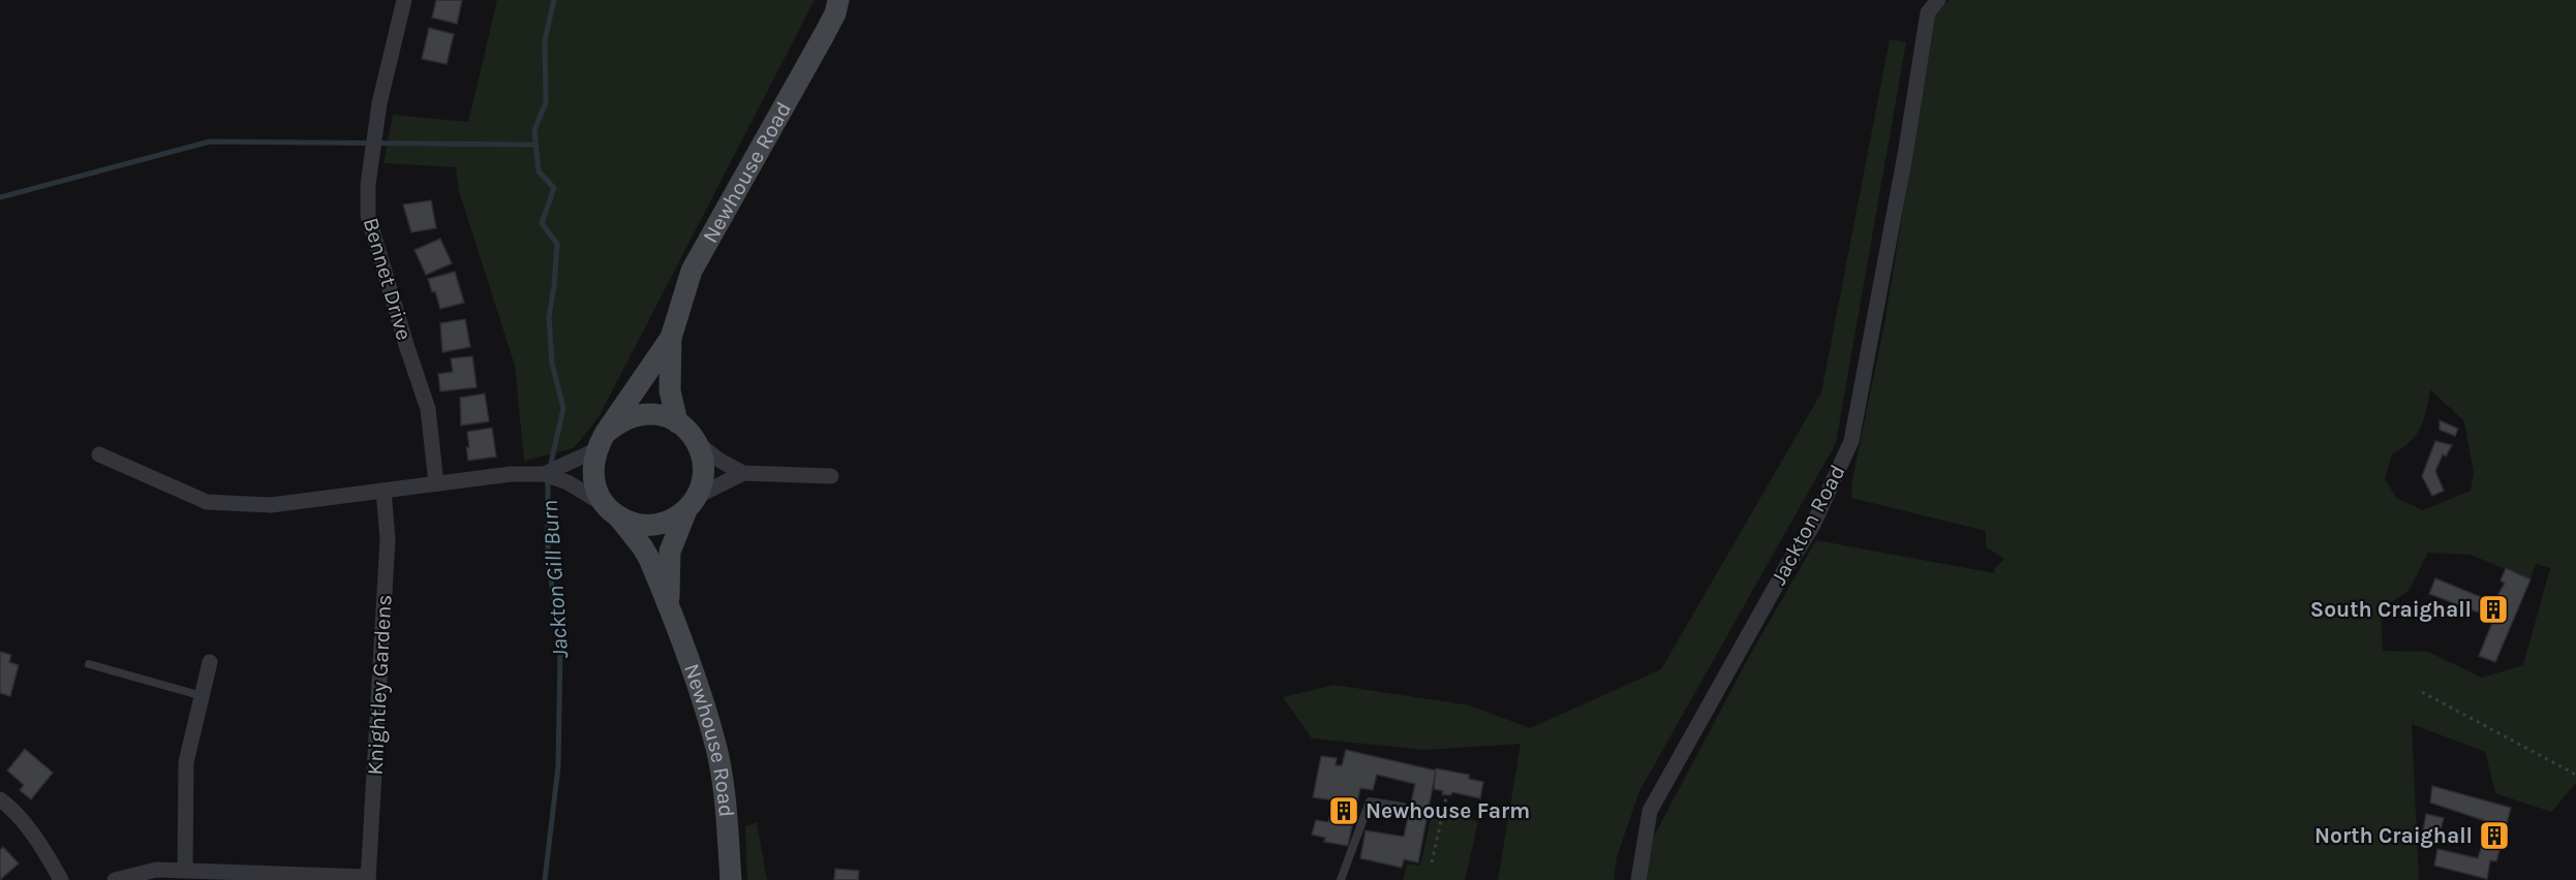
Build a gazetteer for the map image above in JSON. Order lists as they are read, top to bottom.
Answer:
{
  "streets": {
    "street": [
      "Newhouse Road",
      "Bennet Drive",
      "Jackton Road",
      "Knightley Gardens"
    ]
  },
  "water": ["Jackton Gill Burn"],
  "places": {
    "building": ["South Craighall", "Newhouse Farm", "North Craighall"]
  }
}
